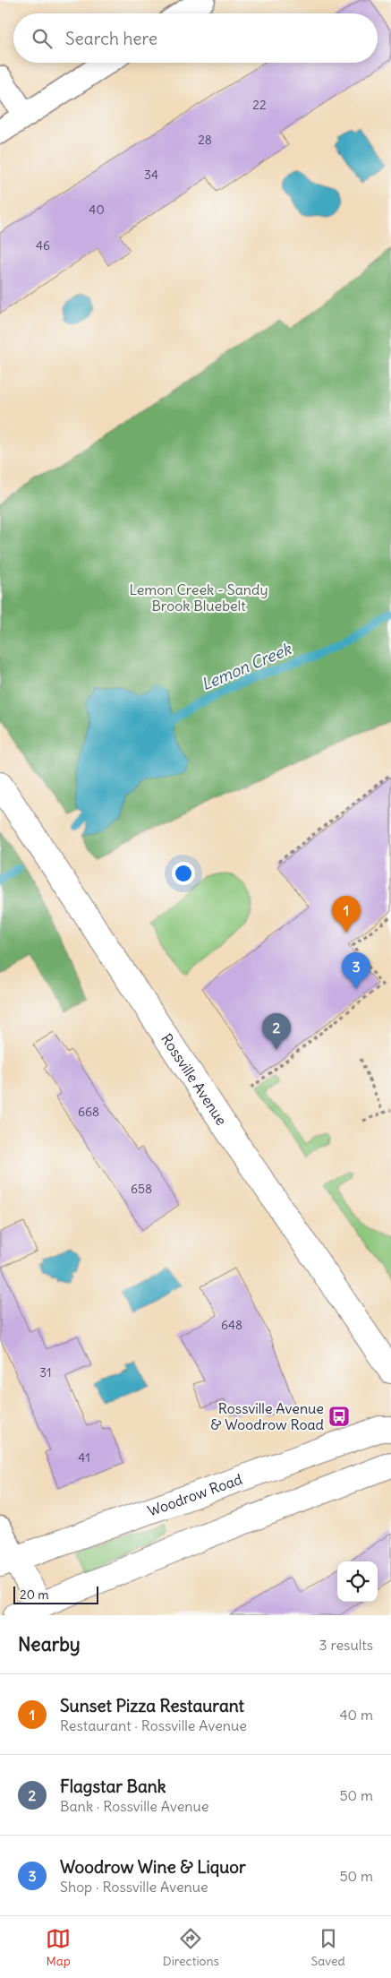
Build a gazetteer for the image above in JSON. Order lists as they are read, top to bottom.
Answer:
{
  "streets": {
    "street": ["Rossville Avenue", "Woodrow Road"]
  },
  "water": ["Lemon Creek"],
  "parks": ["Lemon Creek - Sandy Brook Bluebelt"],
  "places": {
    "bus stop": ["Rossville Avenue & Woodrow Road"]
  },
  "house_numbers": [
    "22",
    "28",
    "34",
    "40",
    "46",
    "668",
    "658",
    "648",
    "31",
    "41"
  ],
  "scale_bar": "20 m",
  "page": {
    "search": "Search here",
    "pins": ["1", "3", "2"],
    "scale": "20 m",
    "heading": ["Nearby", "3 results"],
    "list": [
      {
        "mark": "1",
        "name": "Sunset Pizza Restaurant",
        "note": "Restaurant · Rossville Avenue",
        "value": "40 m"
      },
      {
        "mark": "2",
        "name": "Flagstar Bank",
        "note": "Bank · Rossville Avenue",
        "value": "50 m"
      },
      {
        "mark": "3",
        "name": "Woodrow Wine & Liquor",
        "note": "Shop · Rossville Avenue",
        "value": "50 m"
      }
    ],
    "nav": ["Map", "Directions", "Saved"]
  }
}
